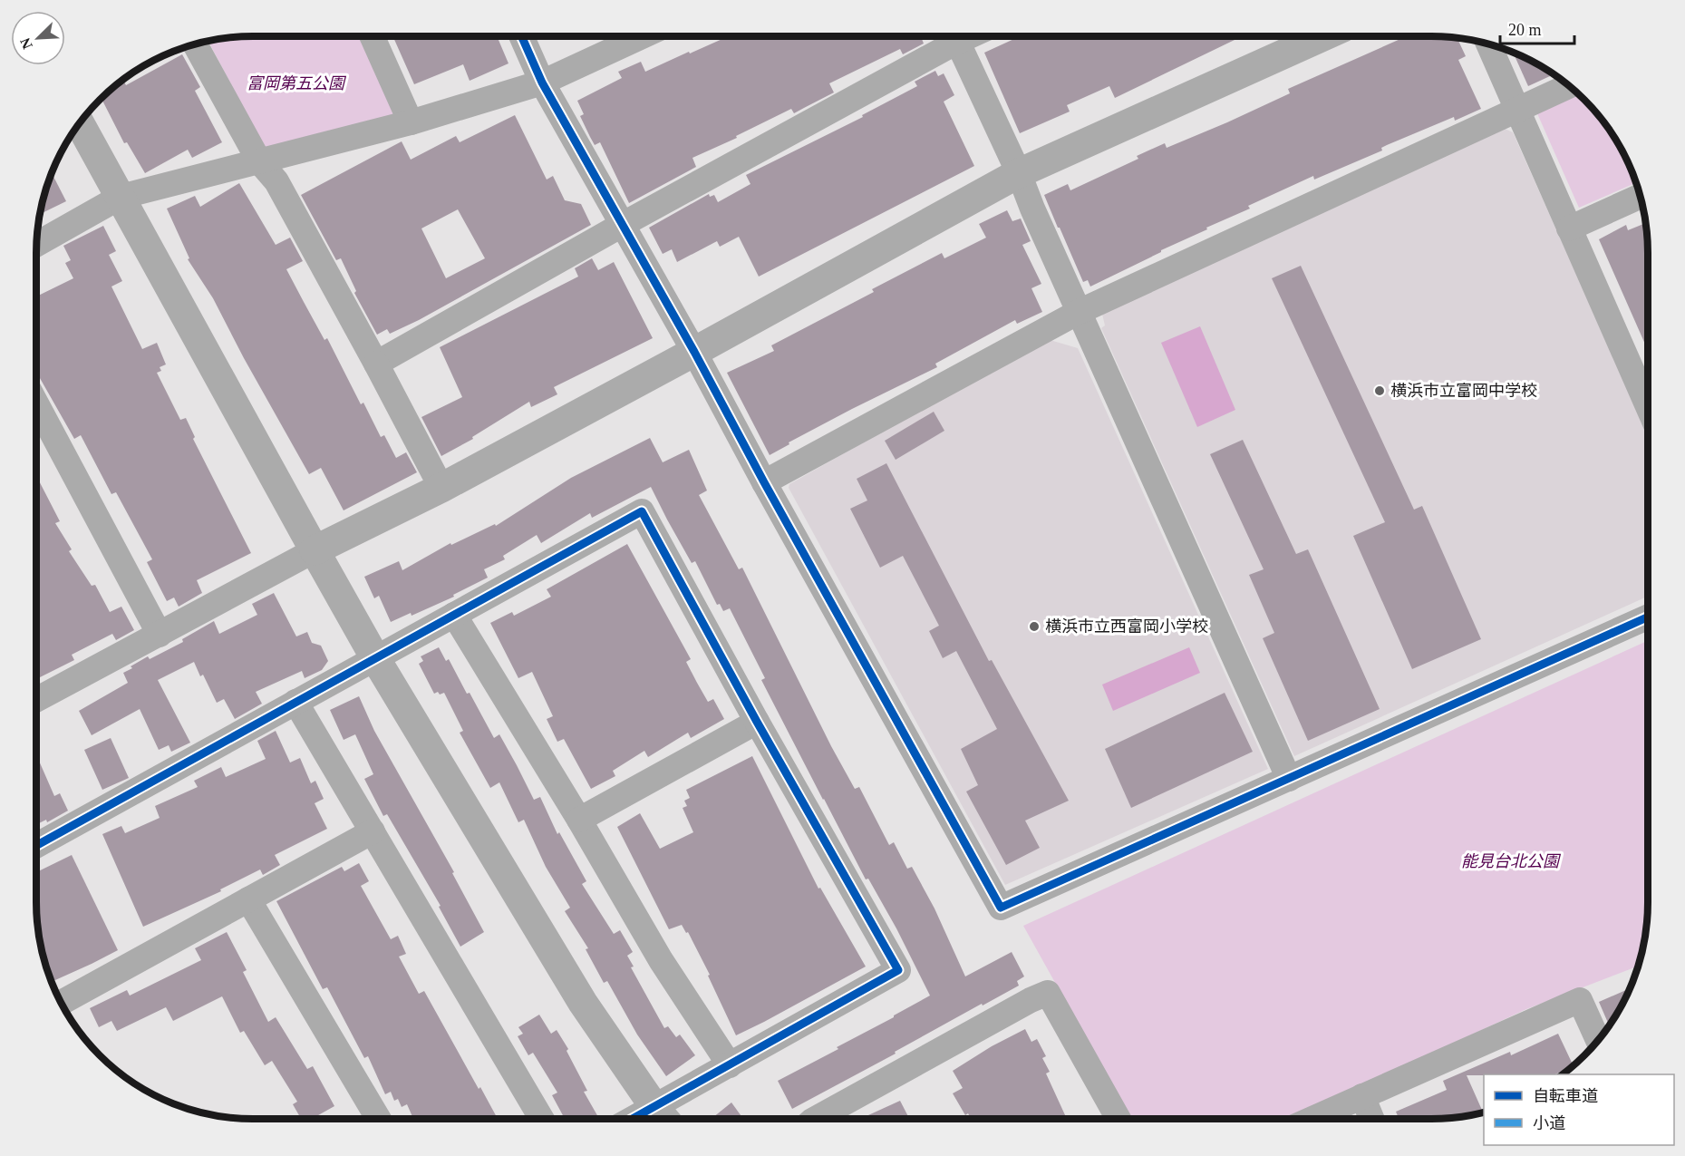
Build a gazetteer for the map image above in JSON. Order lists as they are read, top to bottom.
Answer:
{
  "parks": ["富岡第五公園", "能見台北公園"],
  "places": ["横浜市立富岡中学校", "横浜市立西富岡小学校"],
  "legend": ["自転車道", "小道"],
  "scale_bar": "20 m",
  "north": "bottom left"
}
